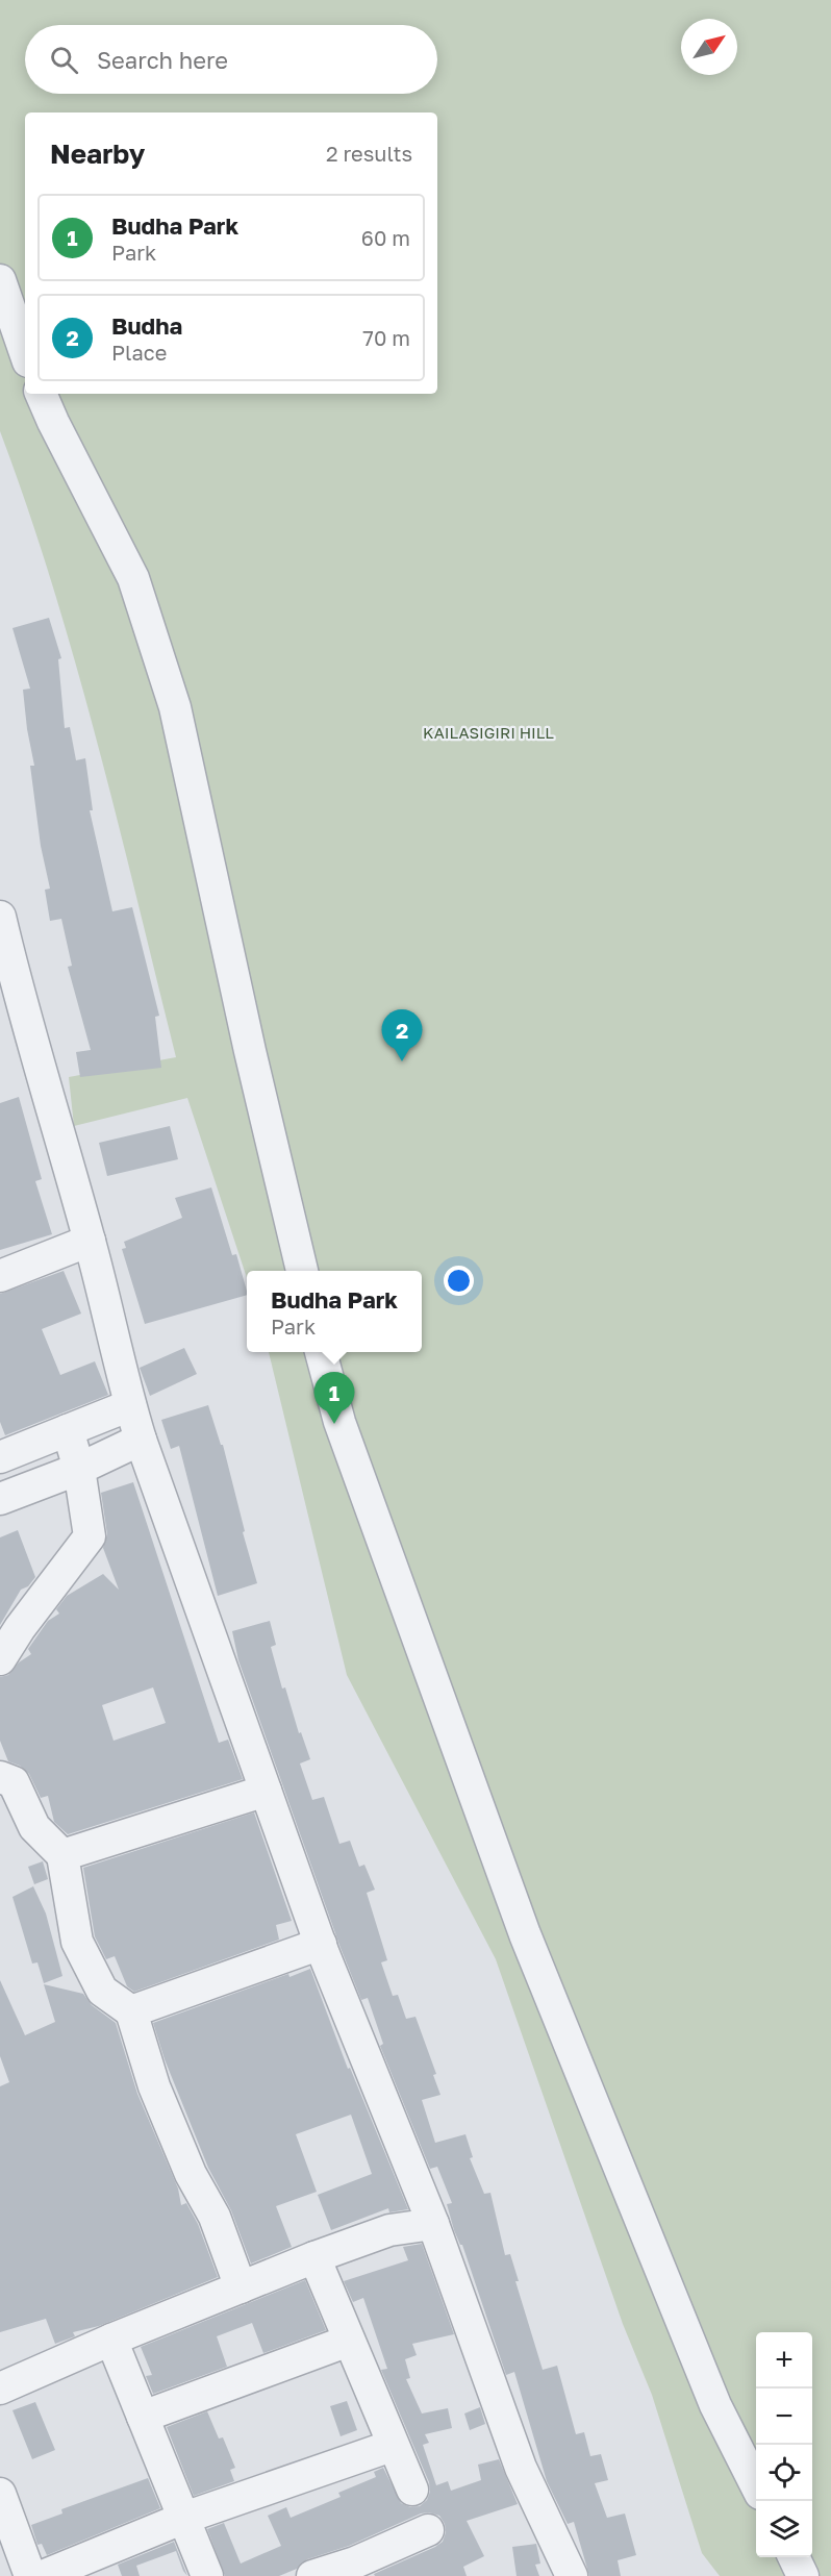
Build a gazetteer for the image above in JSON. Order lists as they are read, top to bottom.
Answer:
{
  "parks": ["KAILASIGIRI HILL"],
  "north": "top right",
  "page": {
    "search": "Search here",
    "heading": ["Nearby", "2 results"],
    "list": [
      {
        "mark": "1",
        "name": "Budha Park",
        "note": "Park",
        "value": "60 m"
      },
      {
        "mark": "2",
        "name": "Budha",
        "note": "Place",
        "value": "70 m"
      }
    ],
    "pins": ["2", "1"],
    "popup": ["Budha Park", "Park"],
    "map_buttons": ["+", "−"]
  }
}
